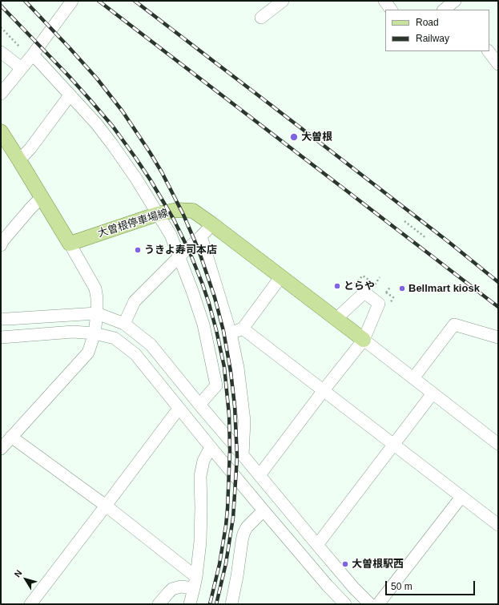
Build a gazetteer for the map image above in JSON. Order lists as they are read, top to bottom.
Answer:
{
  "streets": {
    "main road": ["大曽根停車場線"]
  },
  "places": [
    "大曽根",
    "うきよ寿司本店",
    "とらや",
    "Bellmart kiosk",
    "大曽根駅西"
  ],
  "legend": ["Road", "Railway"],
  "scale_bar": "50 m",
  "north": "top left"
}
